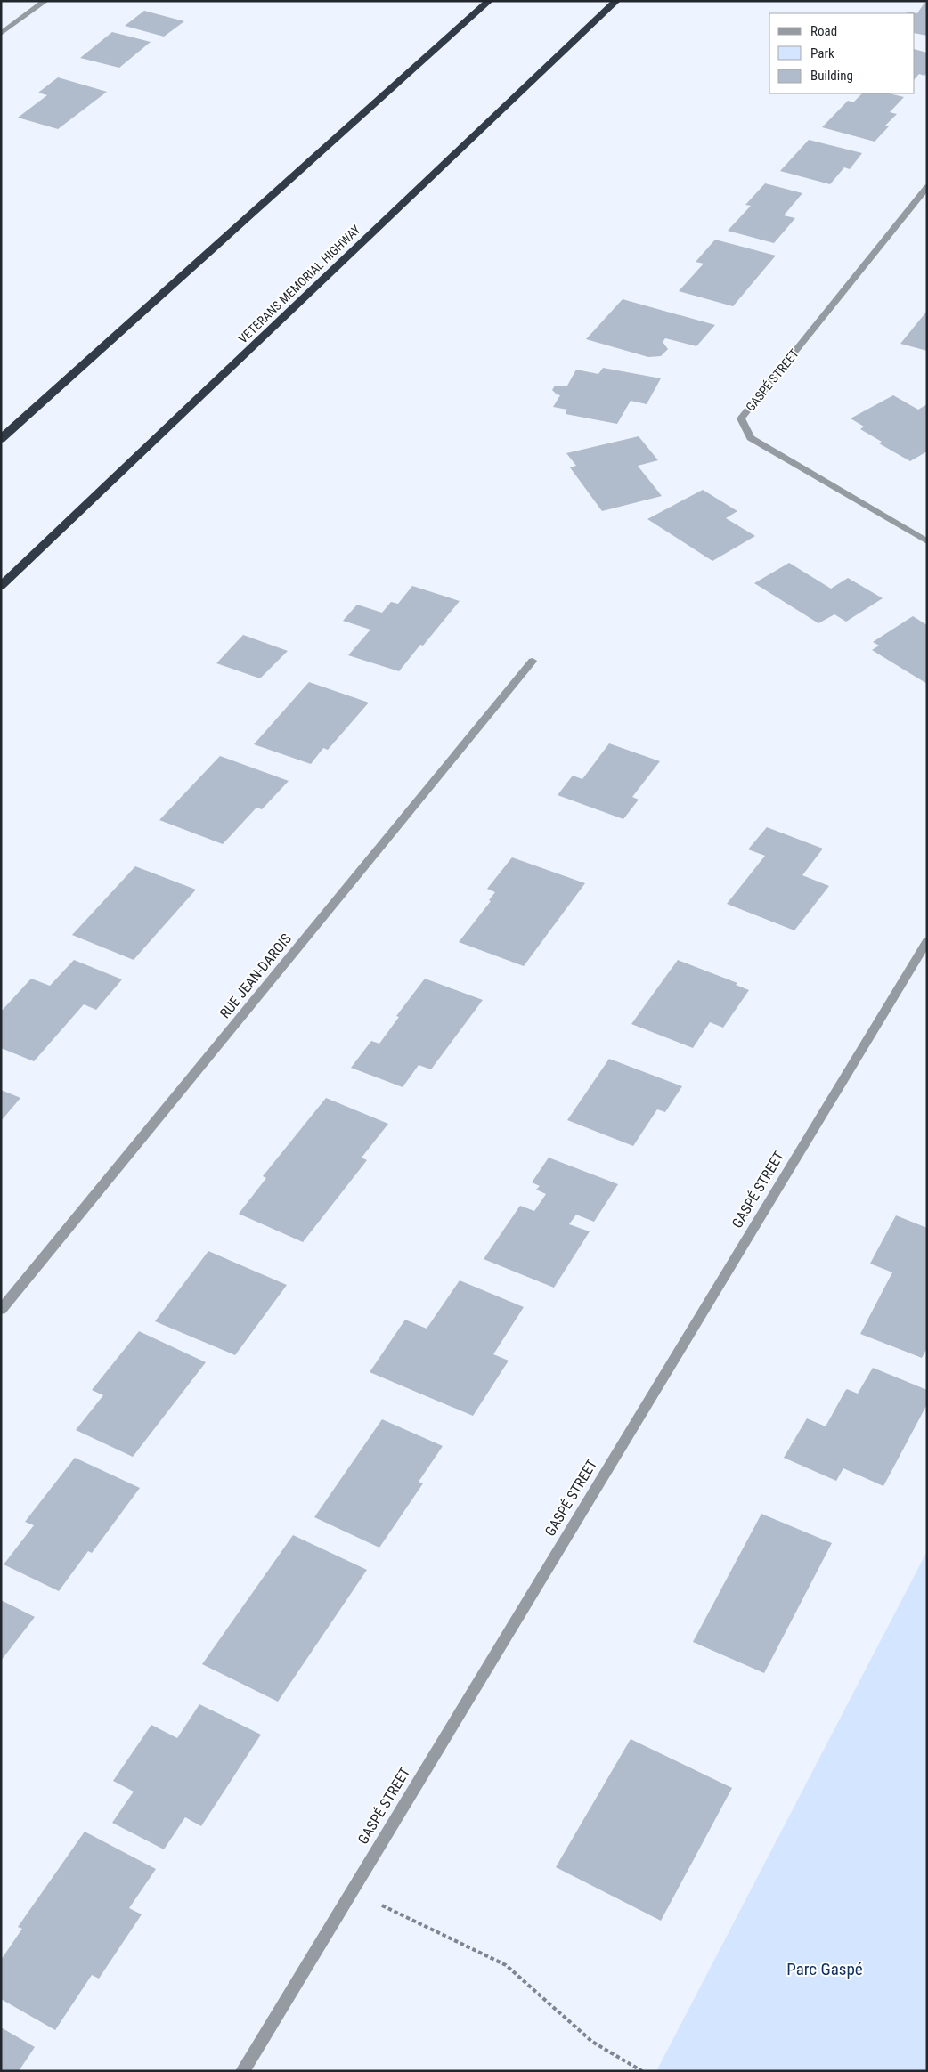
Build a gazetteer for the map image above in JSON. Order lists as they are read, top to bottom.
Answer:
{
  "streets": {
    "highway": ["VETERANS MEMORIAL HIGHWAY"],
    "street": ["GASPÉ STREET", "RUE JEAN-DAROIS"]
  },
  "parks": ["Parc Gaspé"],
  "legend": ["Road", "Park", "Building"]
}
